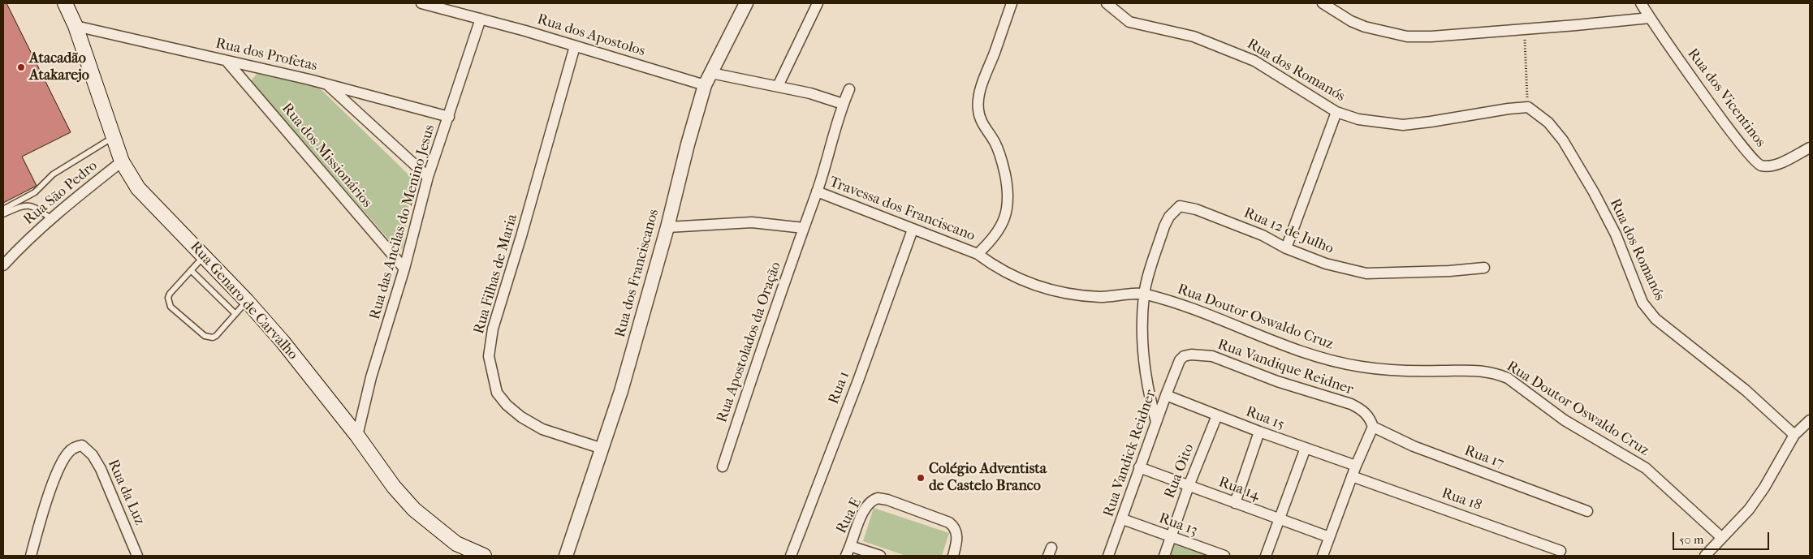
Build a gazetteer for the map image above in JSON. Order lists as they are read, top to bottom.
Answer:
{
  "streets": {
    "main road": ["Rua Genaro de Carvalho"],
    "street": [
      "Rua dos Apostolos",
      "Rua dos Profetas",
      "Rua dos Romanós",
      "Rua dos Vicentinos",
      "Rua dos Missionários",
      "Rua São Pedro",
      "Travessa dos Franciscano",
      "Rua das Ancilas do Menino Jesus",
      "Rua 12 de Julho",
      "Rua dos Franciscanos",
      "Rua Filhas de Maria",
      "Rua Doutor Oswaldo Cruz",
      "Rua Apostolados da Oração",
      "Rua Vandique Reidner",
      "Rua 1",
      "Rua 15",
      "Rua Vandick Reidner",
      "Rua 17",
      "Rua Oito",
      "Rua 14",
      "Rua da Luz",
      "Rua 18",
      "Rua E",
      "Rua 13"
    ]
  },
  "crossings": [
    ["Rua dos Apostolos", "Rua das Ancilas do Menino Jesus"],
    ["Rua dos Apostolos", "Rua dos Franciscanos"],
    ["Rua dos Apostolos", "Rua Filhas de Maria"],
    ["Rua dos Profetas", "Rua dos Missionários"],
    ["Rua dos Profetas", "Rua das Ancilas do Menino Jesus"],
    ["Rua dos Profetas", "Rua Genaro de Carvalho"],
    ["Rua dos Missionários", "Rua das Ancilas do Menino Jesus"],
    ["Rua São Pedro", "Rua Genaro de Carvalho"],
    ["Travessa dos Franciscano", "Rua 12 de Julho"],
    ["Travessa dos Franciscano", "Rua Doutor Oswaldo Cruz"],
    ["Travessa dos Franciscano", "Rua Apostolados da Oração"],
    ["Travessa dos Franciscano", "Rua 1"],
    ["Rua das Ancilas do Menino Jesus", "Rua Genaro de Carvalho"],
    ["Rua 12 de Julho", "Rua Doutor Oswaldo Cruz"],
    ["Rua dos Franciscanos", "Rua Filhas de Maria"],
    ["Rua Vandique Reidner", "Rua Vandick Reidner"],
    ["Rua Vandique Reidner", "Rua 17"],
    ["Rua 15", "Rua Vandick Reidner"],
    ["Rua 15", "Rua Oito"],
    ["Rua 15", "Rua 18"],
    ["Rua Vandick Reidner", "Rua 14"],
    ["Rua Vandick Reidner", "Rua 13"],
    ["Rua Oito", "Rua 14"],
    ["Rua Oito", "Rua 13"]
  ],
  "places": ["Atacadão Atakarejo", "Colégio Adventista de Castelo Branco"],
  "scale_bar": "50 m"
}
